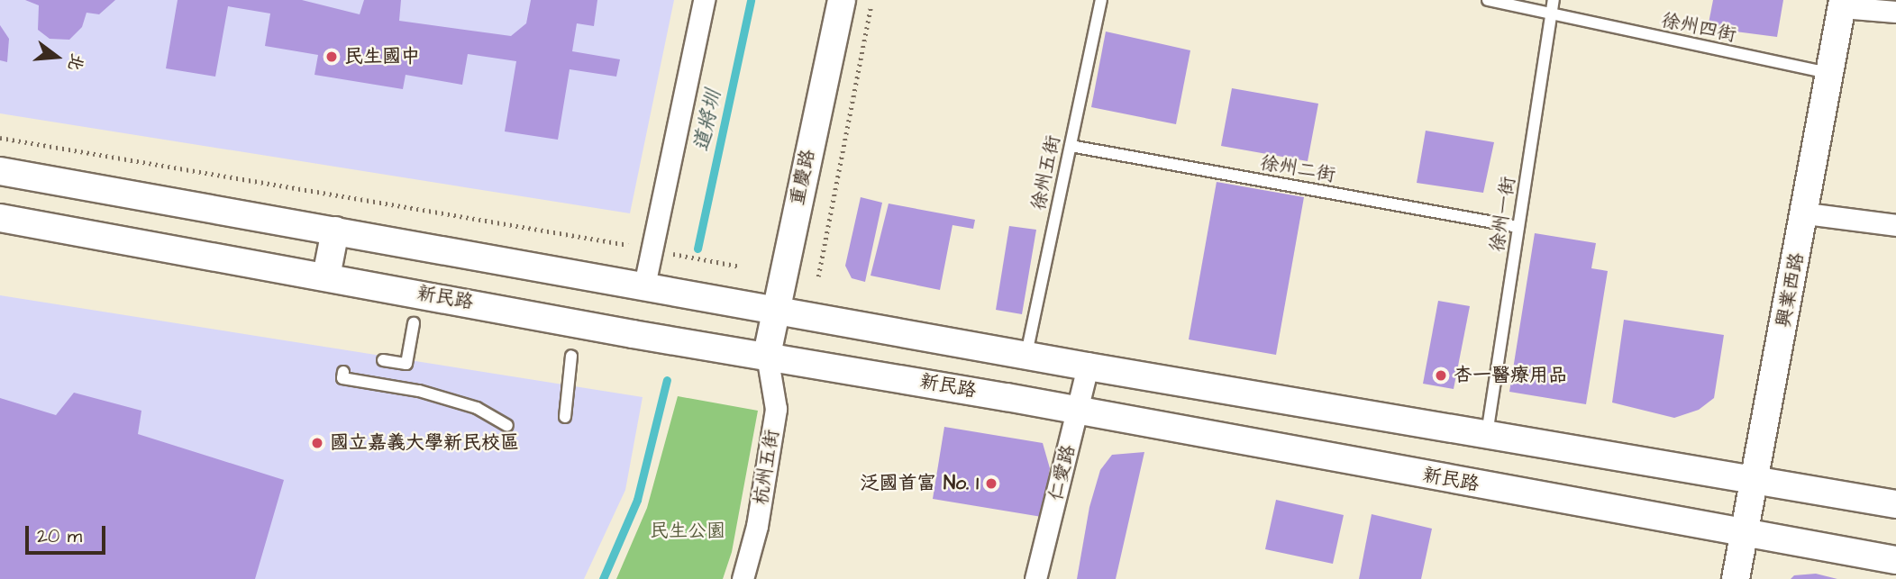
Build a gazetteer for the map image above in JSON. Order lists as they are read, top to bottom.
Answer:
{
  "streets": {
    "street": [
      "重慶路",
      "興業西路",
      "新民路",
      "杭州五街",
      "仁愛路"
    ],
    "lane": [
      "徐州四街",
      "徐州二街",
      "徐州五街",
      "徐州一街"
    ]
  },
  "crossings": [
    ["徐州四街", "徐州一街"],
    ["徐州四街", "興業西路"],
    ["徐州二街", "徐州五街"],
    ["徐州二街", "徐州一街"],
    ["重慶路", "新民路"],
    ["重慶路", "杭州五街"],
    ["興業西路", "新民路"],
    ["新民路", "杭州五街"],
    ["新民路", "仁愛路"]
  ],
  "water": ["道將圳"],
  "parks": ["民生公園"],
  "places": [
    "民生國中",
    "杏一醫療用品",
    "國立嘉義大學新民校區",
    "泛國首富 No. 1"
  ],
  "scale_bar": "20 m",
  "north": "right"
}
